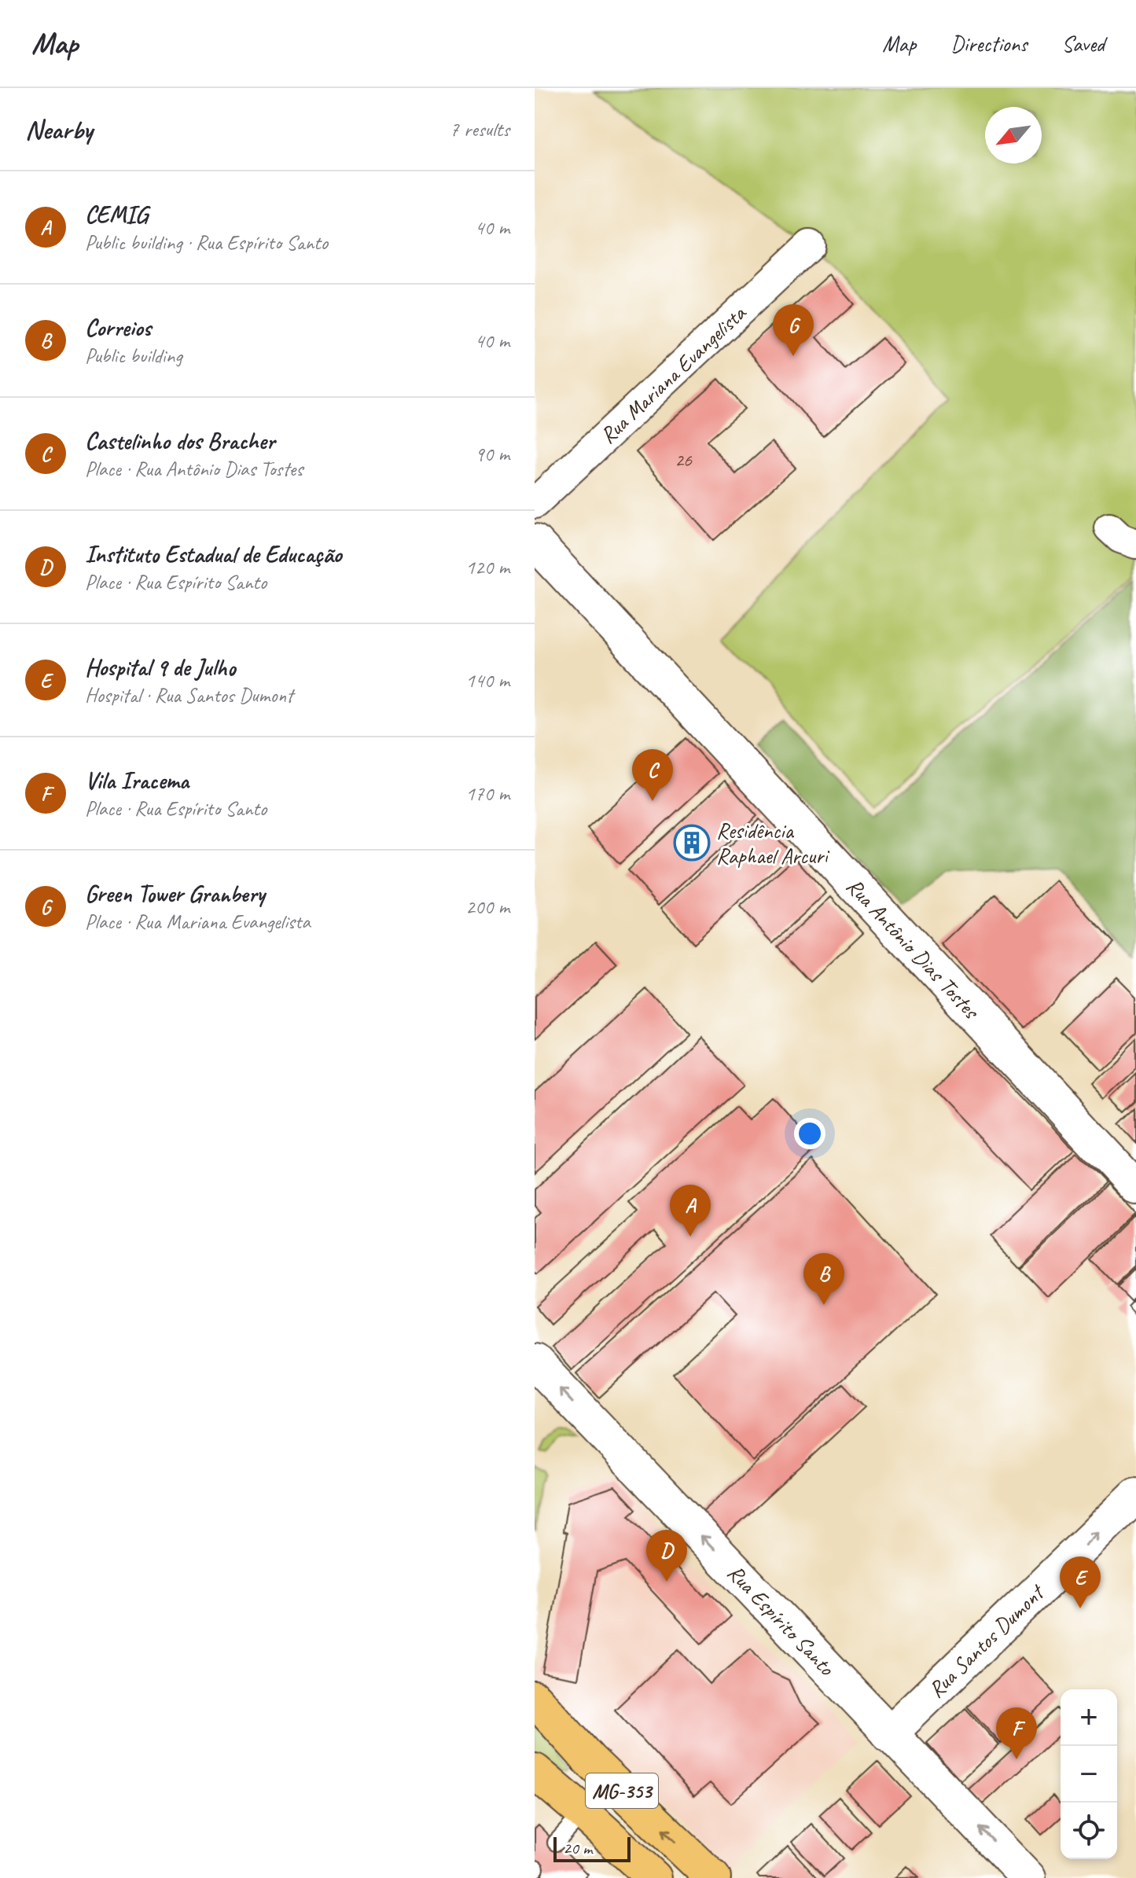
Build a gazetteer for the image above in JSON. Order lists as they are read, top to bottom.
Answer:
{
  "streets": {
    "main road": ["MG-353"],
    "street": [
      "Rua Mariana Evangelista",
      "Rua Antônio Dias Tostes",
      "Rua Espírito Santo",
      "Rua Santos Dumont"
    ]
  },
  "crossings": [
    ["Rua Espírito Santo", "Rua Santos Dumont"]
  ],
  "one_way": ["Rua Espírito Santo", "Rua Santos Dumont"],
  "places": {
    "building": ["Residência Raphael Arcuri"]
  },
  "house_numbers": ["26"],
  "scale_bar": "20 m",
  "north": "bottom left",
  "page": {
    "header": "Map",
    "nav": ["Map", "Directions", "Saved"],
    "heading": ["Nearby", "7 results"],
    "list": [
      {
        "mark": "A",
        "name": "CEMIG",
        "note": "Public building · Rua Espírito Santo",
        "value": "40 m"
      },
      {
        "mark": "B",
        "name": "Correios",
        "note": "Public building",
        "value": "40 m"
      },
      {
        "mark": "C",
        "name": "Castelinho dos Bracher",
        "note": "Place · Rua Antônio Dias Tostes",
        "value": "90 m"
      },
      {
        "mark": "D",
        "name": "Instituto Estadual de Educação",
        "note": "Place · Rua Espírito Santo",
        "value": "120 m"
      },
      {
        "mark": "E",
        "name": "Hospital 9 de Julho",
        "note": "Hospital · Rua Santos Dumont",
        "value": "140 m"
      },
      {
        "mark": "F",
        "name": "Vila Iracema",
        "note": "Place · Rua Espírito Santo",
        "value": "170 m"
      },
      {
        "mark": "G",
        "name": "Green Tower Granbery",
        "note": "Place · Rua Mariana Evangelista",
        "value": "200 m"
      }
    ],
    "pins": [
      "G",
      "C",
      "A",
      "B",
      "D",
      "E",
      "F"
    ],
    "map_buttons": ["+", "−"],
    "scale": "20 m"
  }
}
